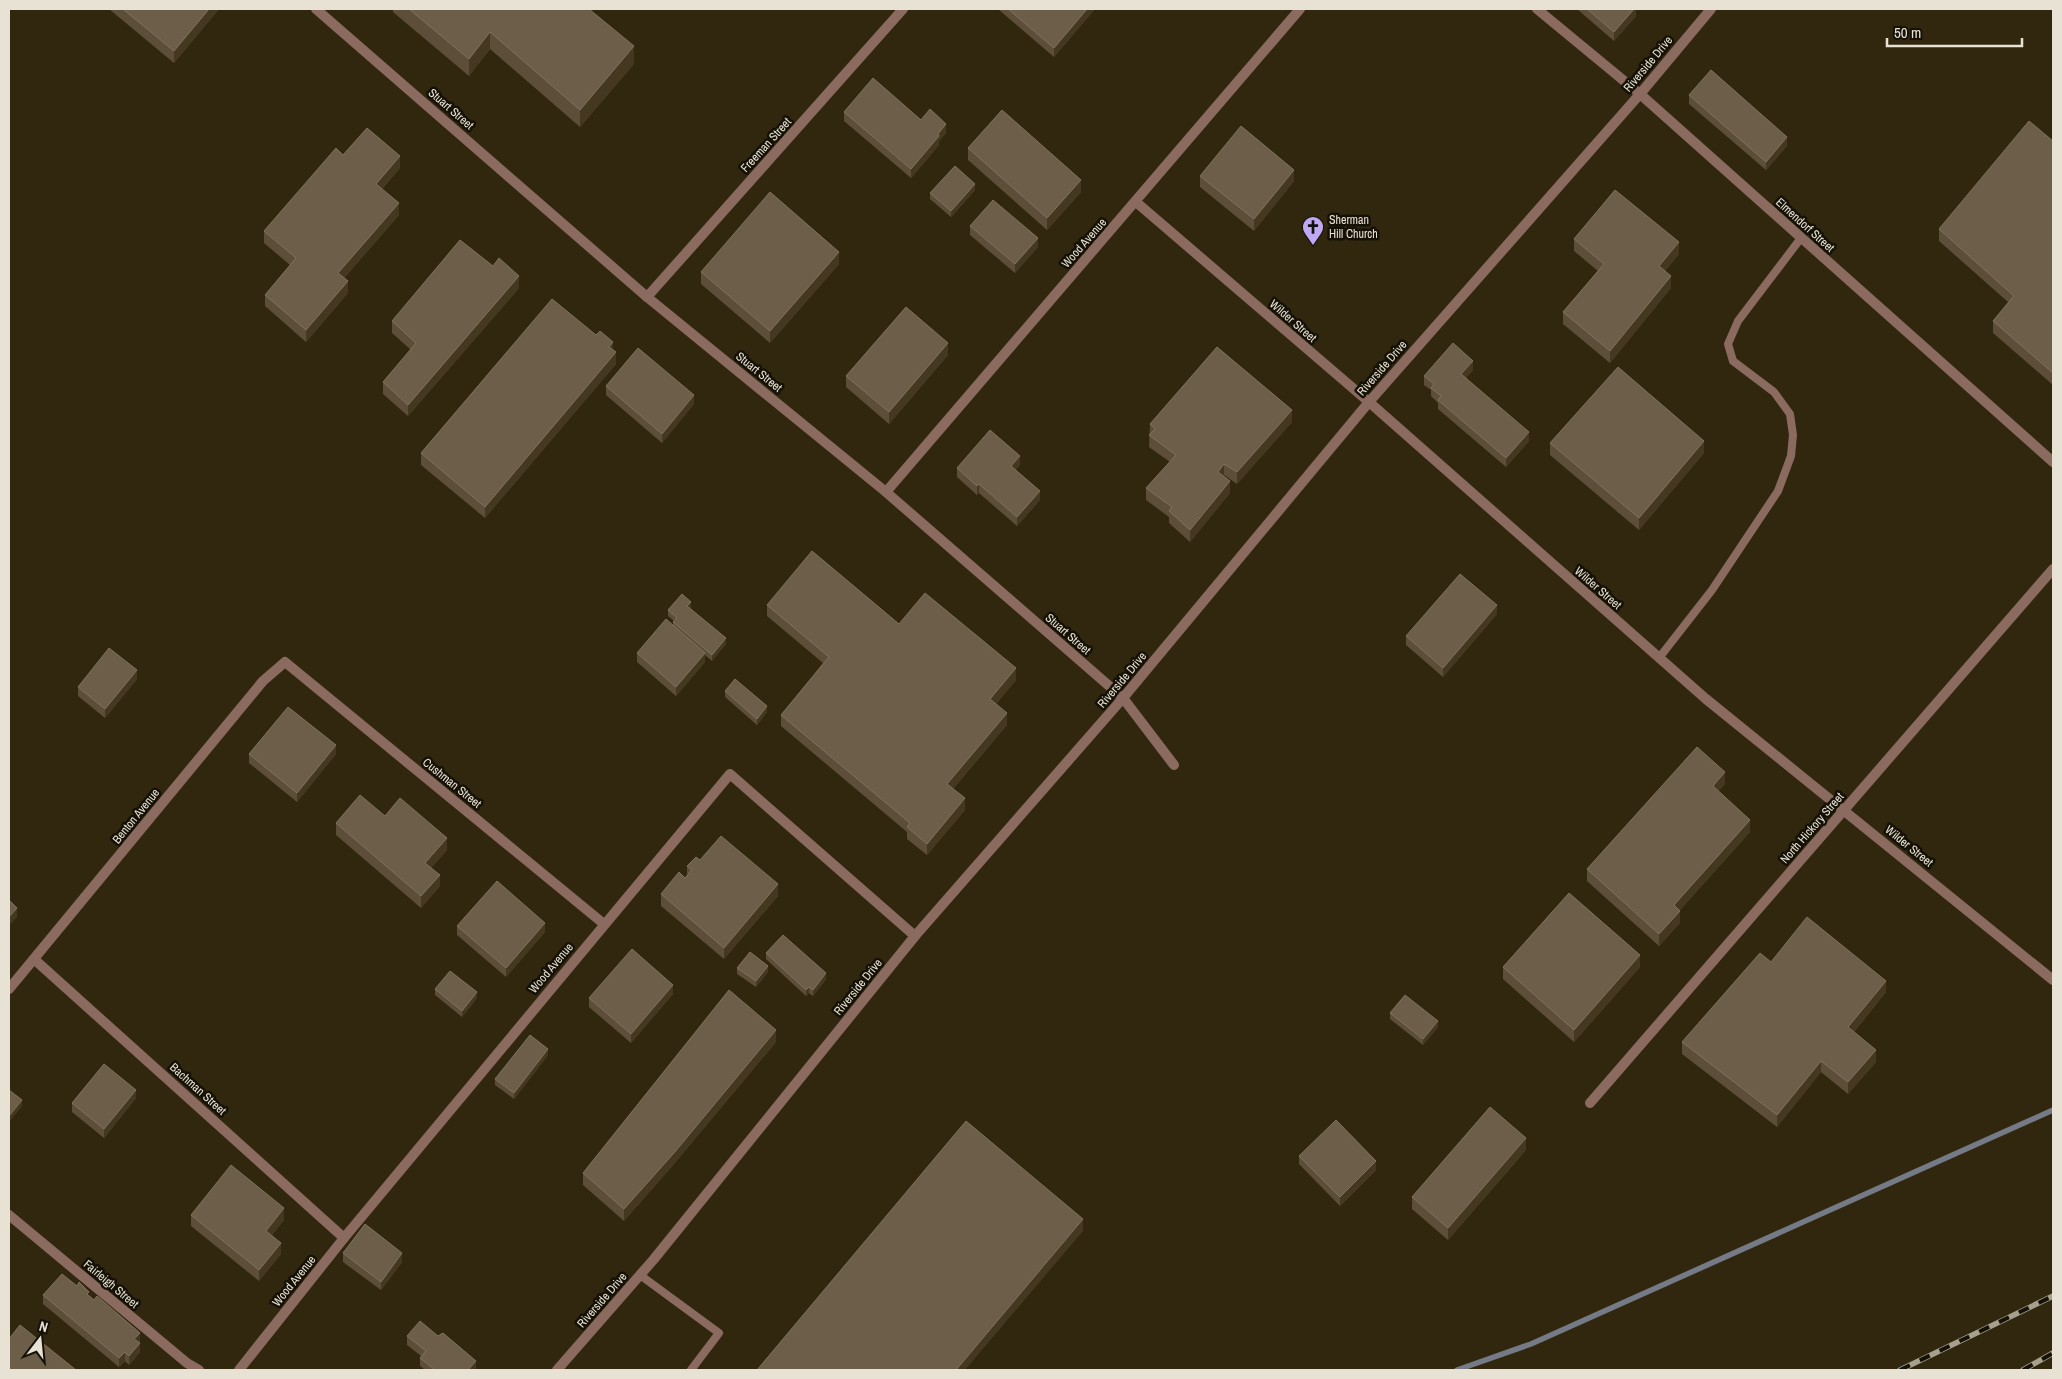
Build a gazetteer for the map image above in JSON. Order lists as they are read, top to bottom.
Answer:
{
  "streets": {
    "street": [
      "Riverside Drive",
      "Stuart Street",
      "Freeman Street",
      "Elmendorf Street",
      "Wood Avenue",
      "Wilder Street",
      "Cushman Street",
      "Benton Avenue",
      "North Hickory Street",
      "Bachman Street",
      "Fairleigh Street"
    ]
  },
  "crossings": [
    ["Riverside Drive", "Stuart Street"],
    ["Riverside Drive", "Elmendorf Street"],
    ["Riverside Drive", "Wood Avenue"],
    ["Riverside Drive", "Wilder Street"],
    ["Stuart Street", "Freeman Street"],
    ["Stuart Street", "Wood Avenue"],
    ["Wood Avenue", "Wilder Street"],
    ["Wood Avenue", "Cushman Street"],
    ["Wood Avenue", "Bachman Street"],
    ["Wilder Street", "North Hickory Street"],
    ["Cushman Street", "Benton Avenue"],
    ["Benton Avenue", "Bachman Street"]
  ],
  "places": {
    "church": ["Sherman Hill Church"]
  },
  "scale_bar": "50 m",
  "north": "top"
}
